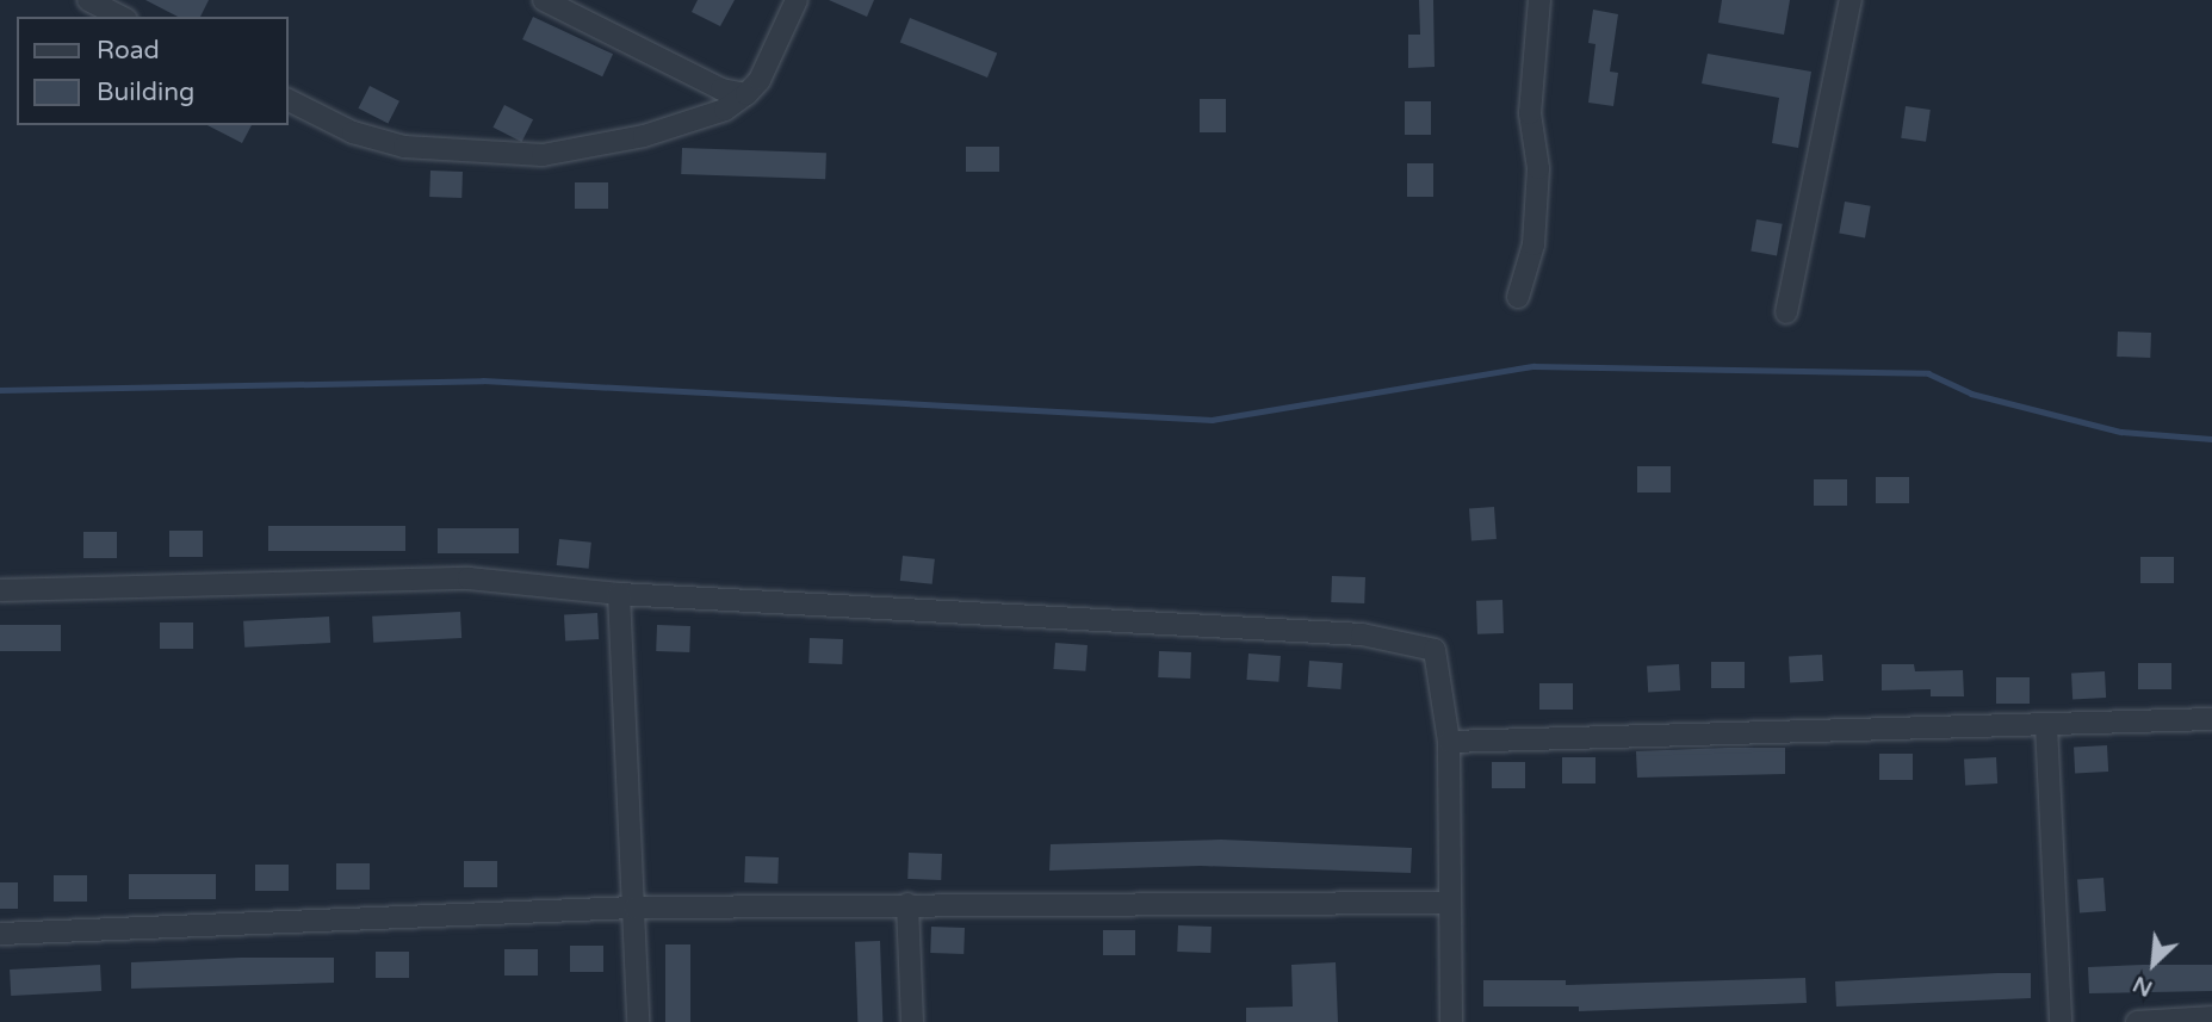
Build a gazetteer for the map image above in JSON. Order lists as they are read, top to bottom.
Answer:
{
  "legend": ["Road", "Building"],
  "north": "bottom left"
}
